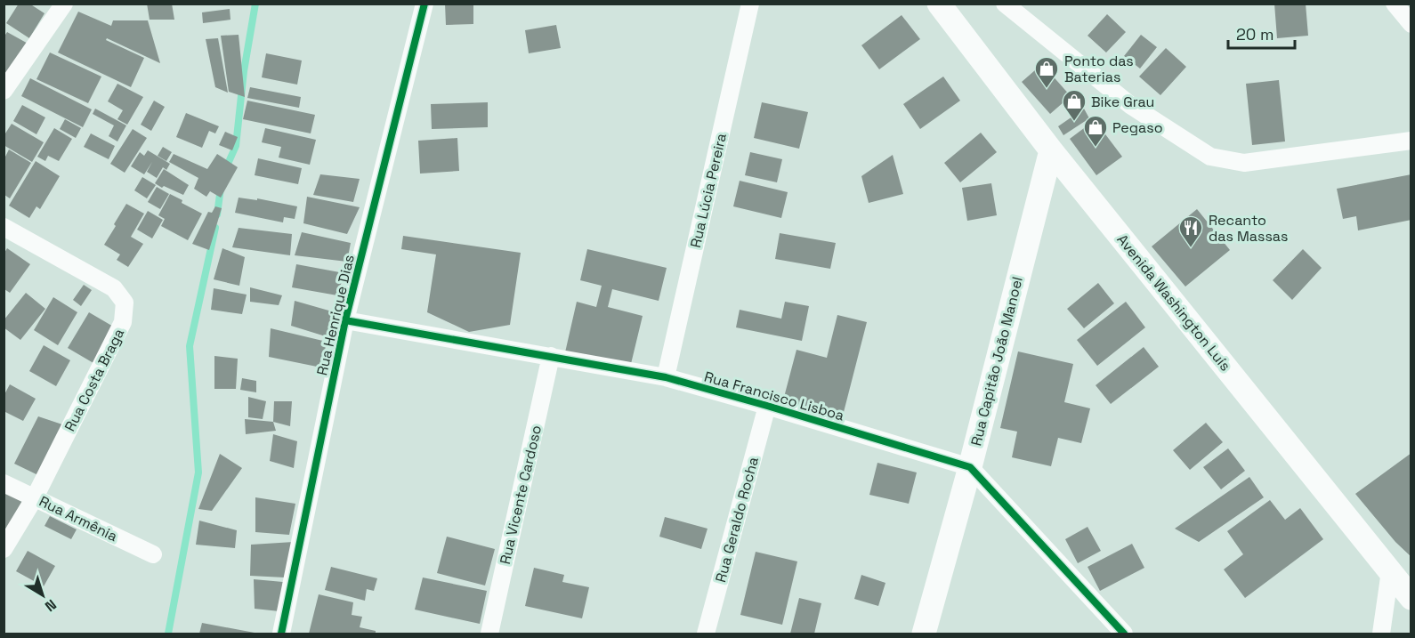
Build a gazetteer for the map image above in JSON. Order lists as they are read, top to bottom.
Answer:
{
  "streets": {
    "main road": ["Avenida Washington Luís", "Rua Capitão João Manoel"],
    "street": [
      "Rua Lúcia Pereira",
      "Rua Henrique Dias",
      "Rua Costa Braga",
      "Rua Francisco Lisboa",
      "Rua Vicente Cardoso",
      "Rua Armênia",
      "Rua Geraldo Rocha"
    ]
  },
  "crossings": [
    ["Rua Lúcia Pereira", "Rua Francisco Lisboa"],
    ["Avenida Washington Luís", "Rua Capitão João Manoel"],
    ["Rua Henrique Dias", "Rua Francisco Lisboa"],
    ["Rua Capitão João Manoel", "Rua Francisco Lisboa"],
    ["Rua Costa Braga", "Rua Armênia"],
    ["Rua Francisco Lisboa", "Rua Vicente Cardoso"],
    ["Rua Francisco Lisboa", "Rua Geraldo Rocha"]
  ],
  "places": {
    "shop": ["Ponto das Baterias", "Bike Grau", "Pegaso"],
    "restaurant": ["Recanto das Massas"]
  },
  "scale_bar": "20 m",
  "north": "bottom right"
}
